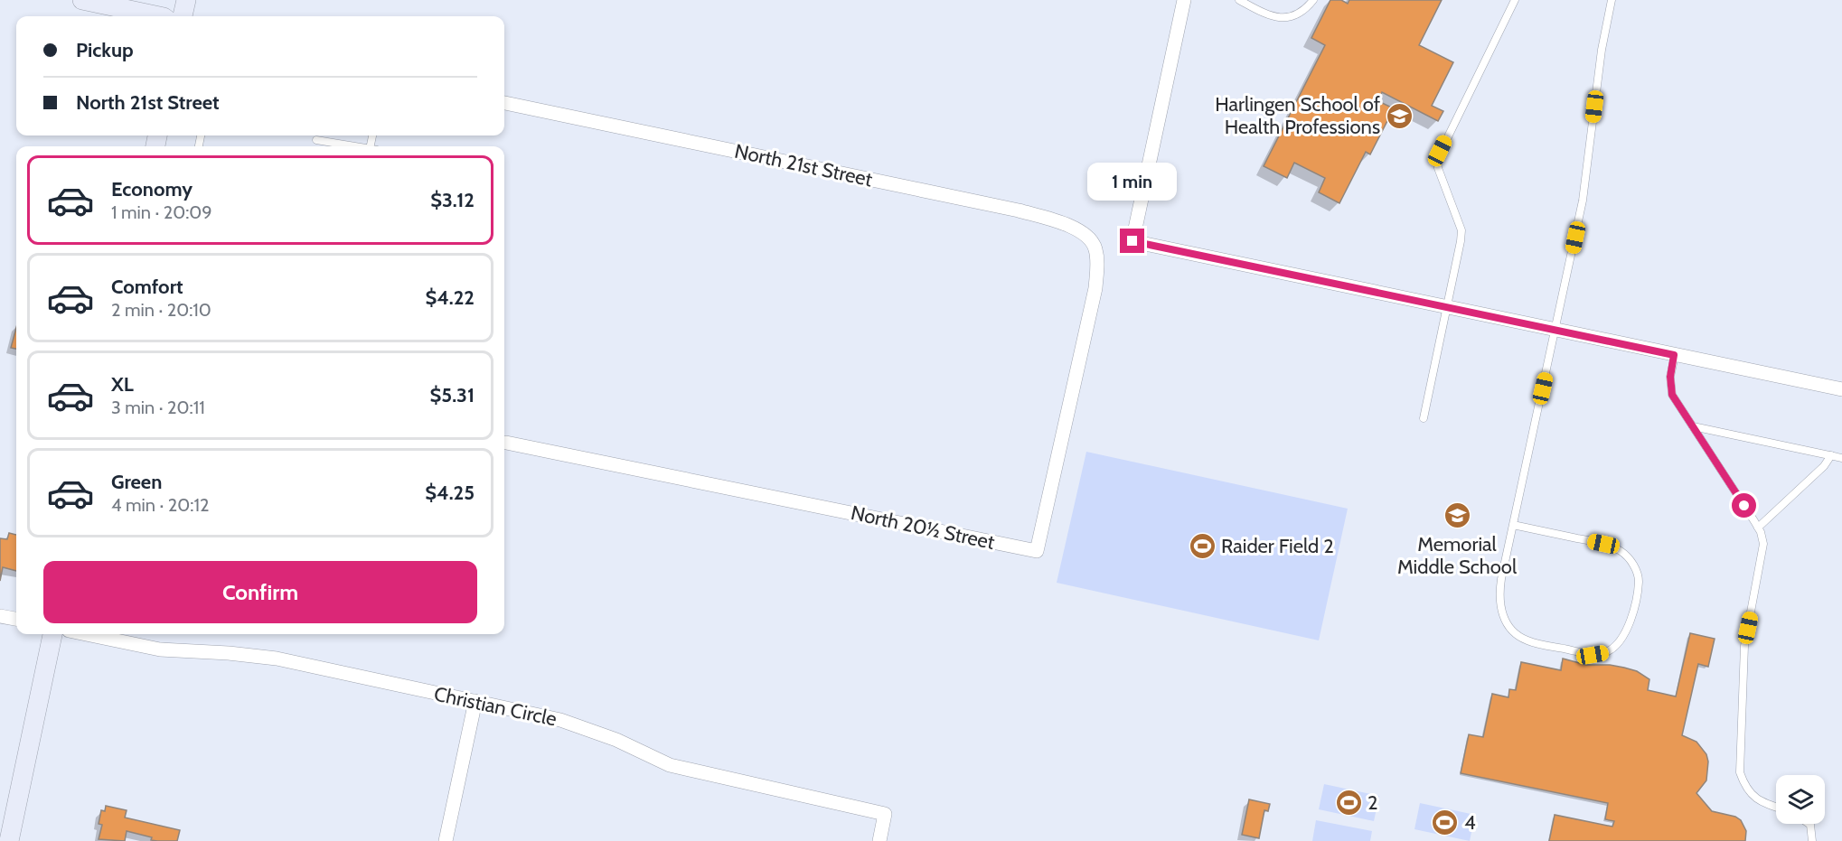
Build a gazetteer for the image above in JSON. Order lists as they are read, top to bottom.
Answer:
{
  "streets": {
    "street": ["North 21st Street", "North 20½ Street", "Christian Circle"]
  },
  "crossings": [
    ["North 21st Street", "North 20½ Street"]
  ],
  "places": {
    "school or university": ["Harlingen School of Health Professions", "Memorial Middle School"],
    "sports": ["Raider Field 2", "2", "4"]
  },
  "page": {
    "banner": ["Pickup", "North 21st Street"],
    "list": [
      {
        "name": "Economy",
        "note": "1 min · 20:09",
        "value": "$3.12"
      },
      {
        "name": "Comfort",
        "note": "2 min · 20:10",
        "value": "$4.22"
      },
      {
        "name": "XL",
        "note": "3 min · 20:11",
        "value": "$5.31"
      },
      {
        "name": "Green",
        "note": "4 min · 20:12",
        "value": "$4.25"
      }
    ],
    "bubble": "1 min",
    "buttons": "Confirm"
  }
}
